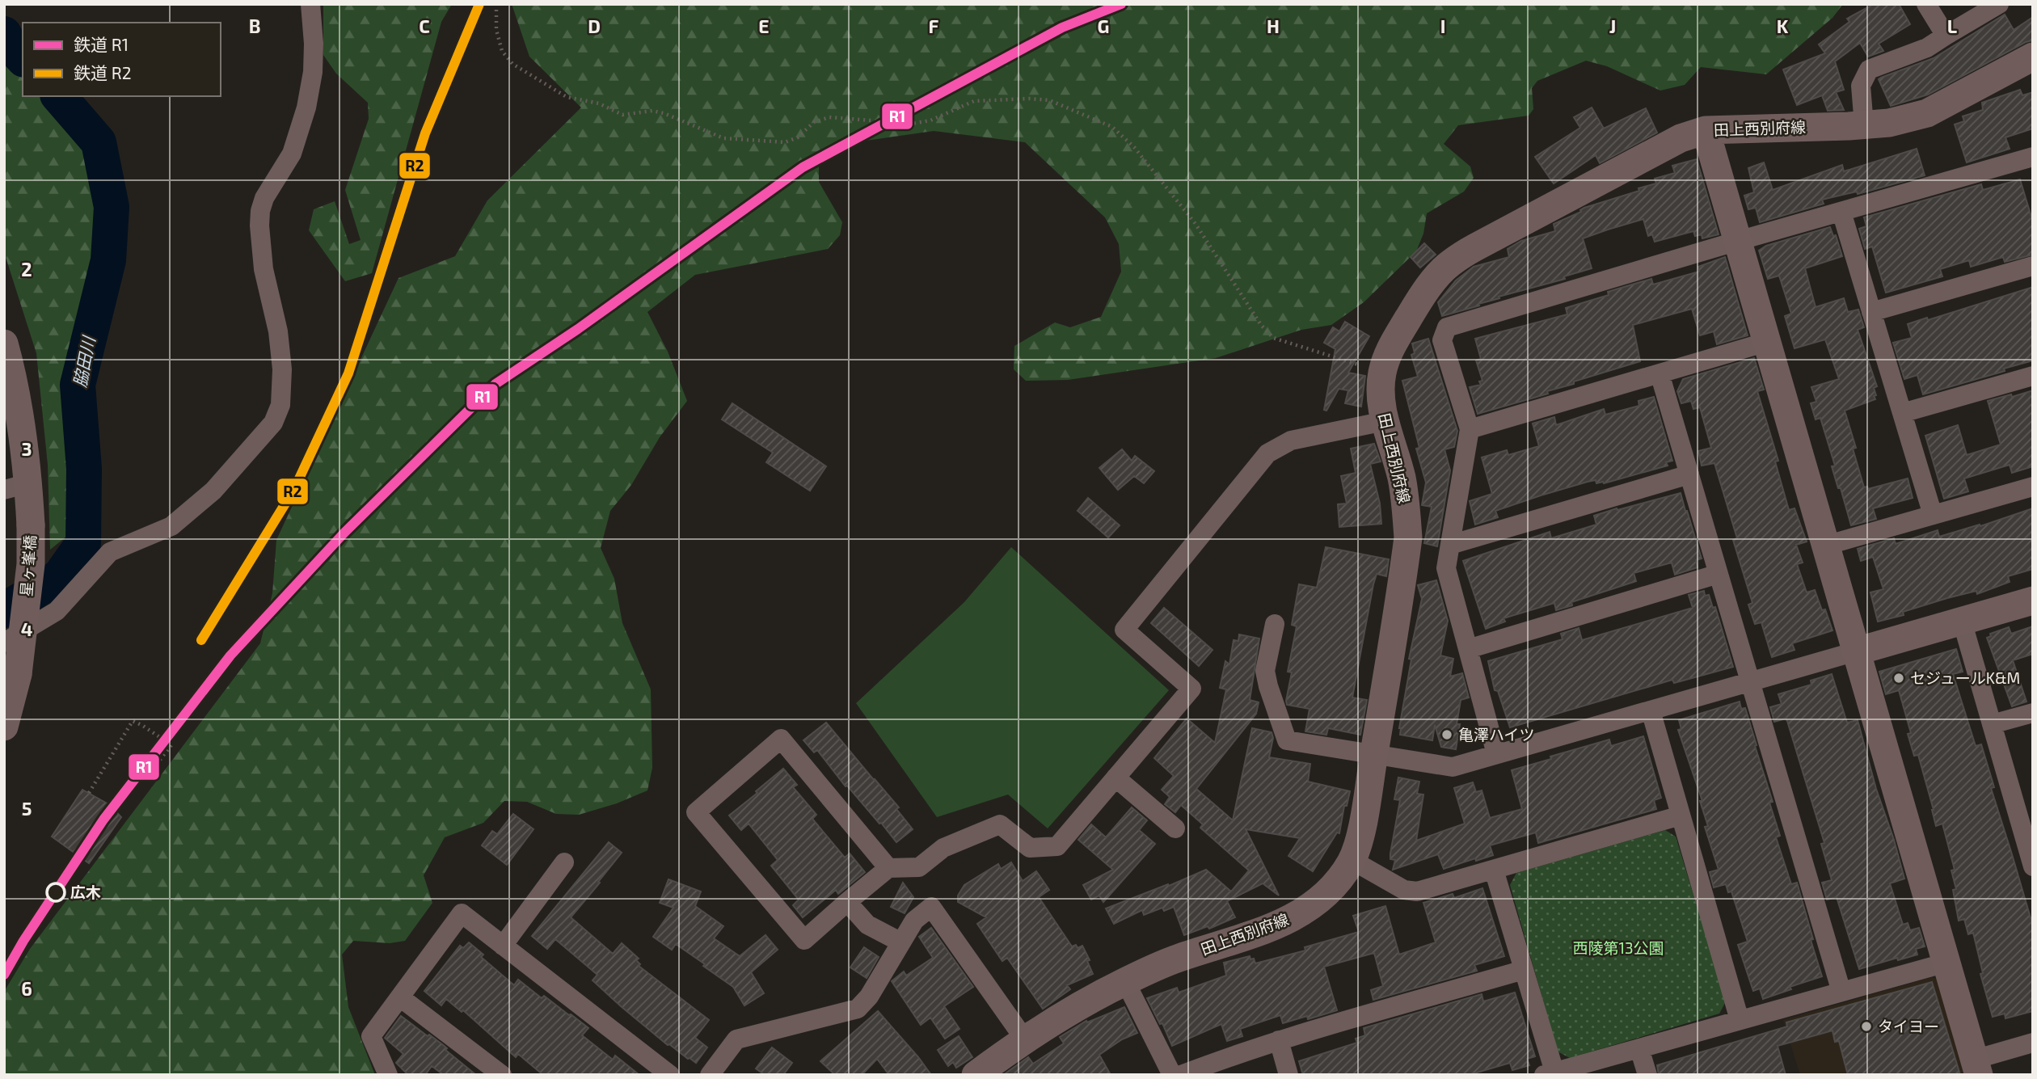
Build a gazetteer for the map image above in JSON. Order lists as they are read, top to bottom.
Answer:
{
  "streets": {
    "street": ["田上西別府線", "星ヶ峯橋"]
  },
  "water": ["脇田川"],
  "parks": ["西陵第13公園"],
  "places": [
    "セジュールK&M",
    "亀澤ハイツ",
    "広木",
    "タイヨー"
  ],
  "lines": ["rail line R1", "rail line R2"],
  "legend": ["鉄道 R1", "鉄道 R2"],
  "grid": {
    "columns": [
      "B",
      "C",
      "D",
      "E",
      "F",
      "G",
      "H",
      "I",
      "J",
      "K",
      "L"
    ],
    "rows": [
      "2",
      "3",
      "4",
      "5",
      "6"
    ]
  }
}
